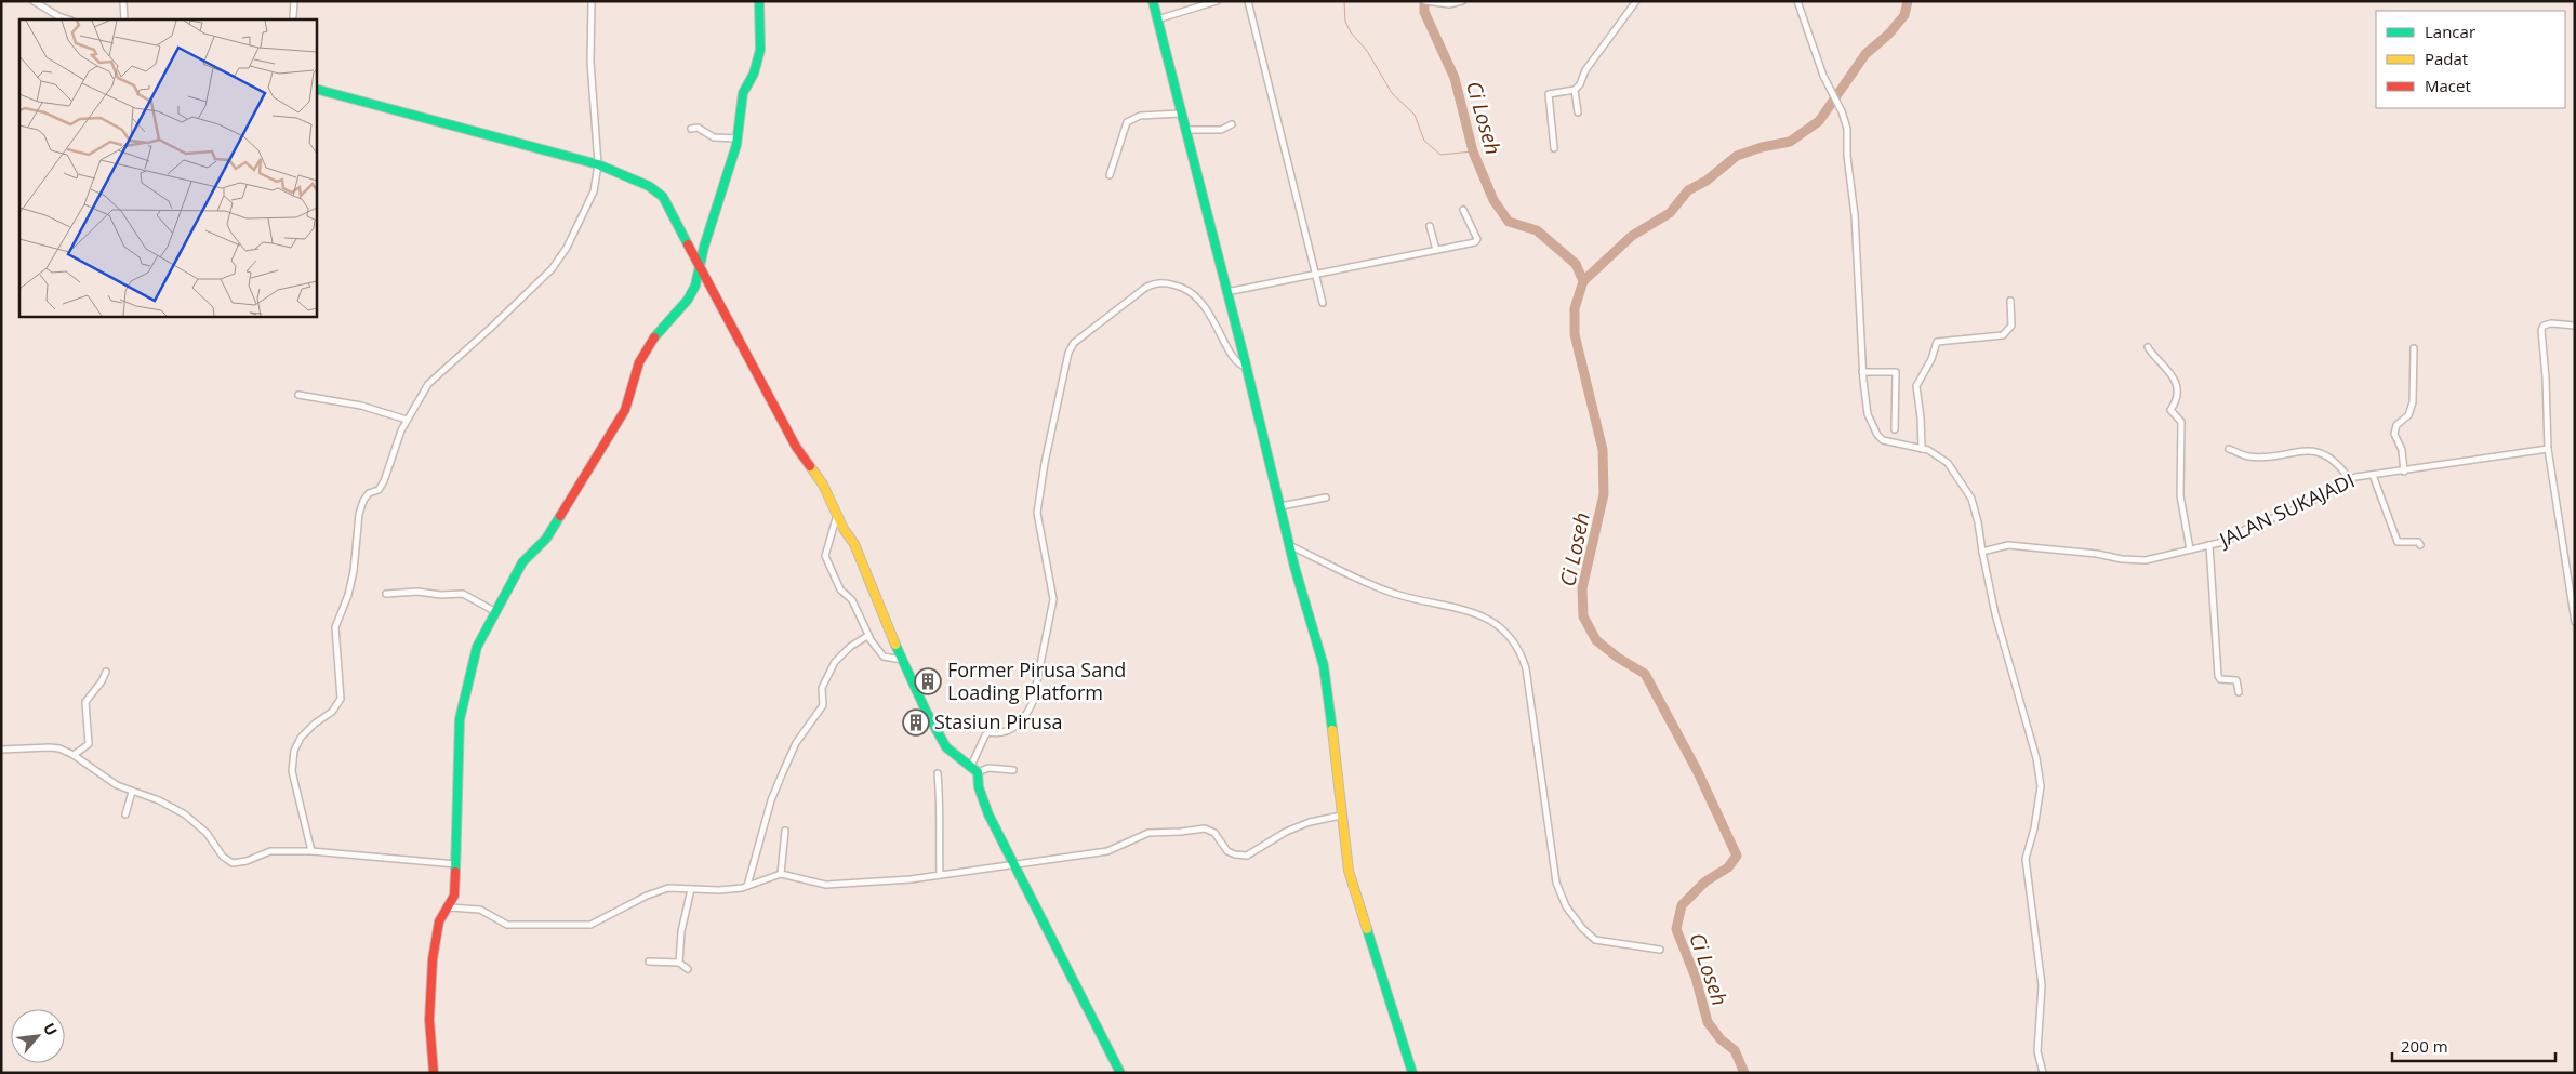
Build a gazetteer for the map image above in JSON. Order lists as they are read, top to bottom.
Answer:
{
  "streets": {
    "street": ["JALAN SUKAJADI"]
  },
  "water": ["Ci Loseh"],
  "places": {
    "building": ["Former Pirusa Sand Loading Platform", "Stasiun Pirusa"]
  },
  "legend": ["Lancar", "Padat", "Macet"],
  "scale_bar": "200 m",
  "north": "top right"
}
